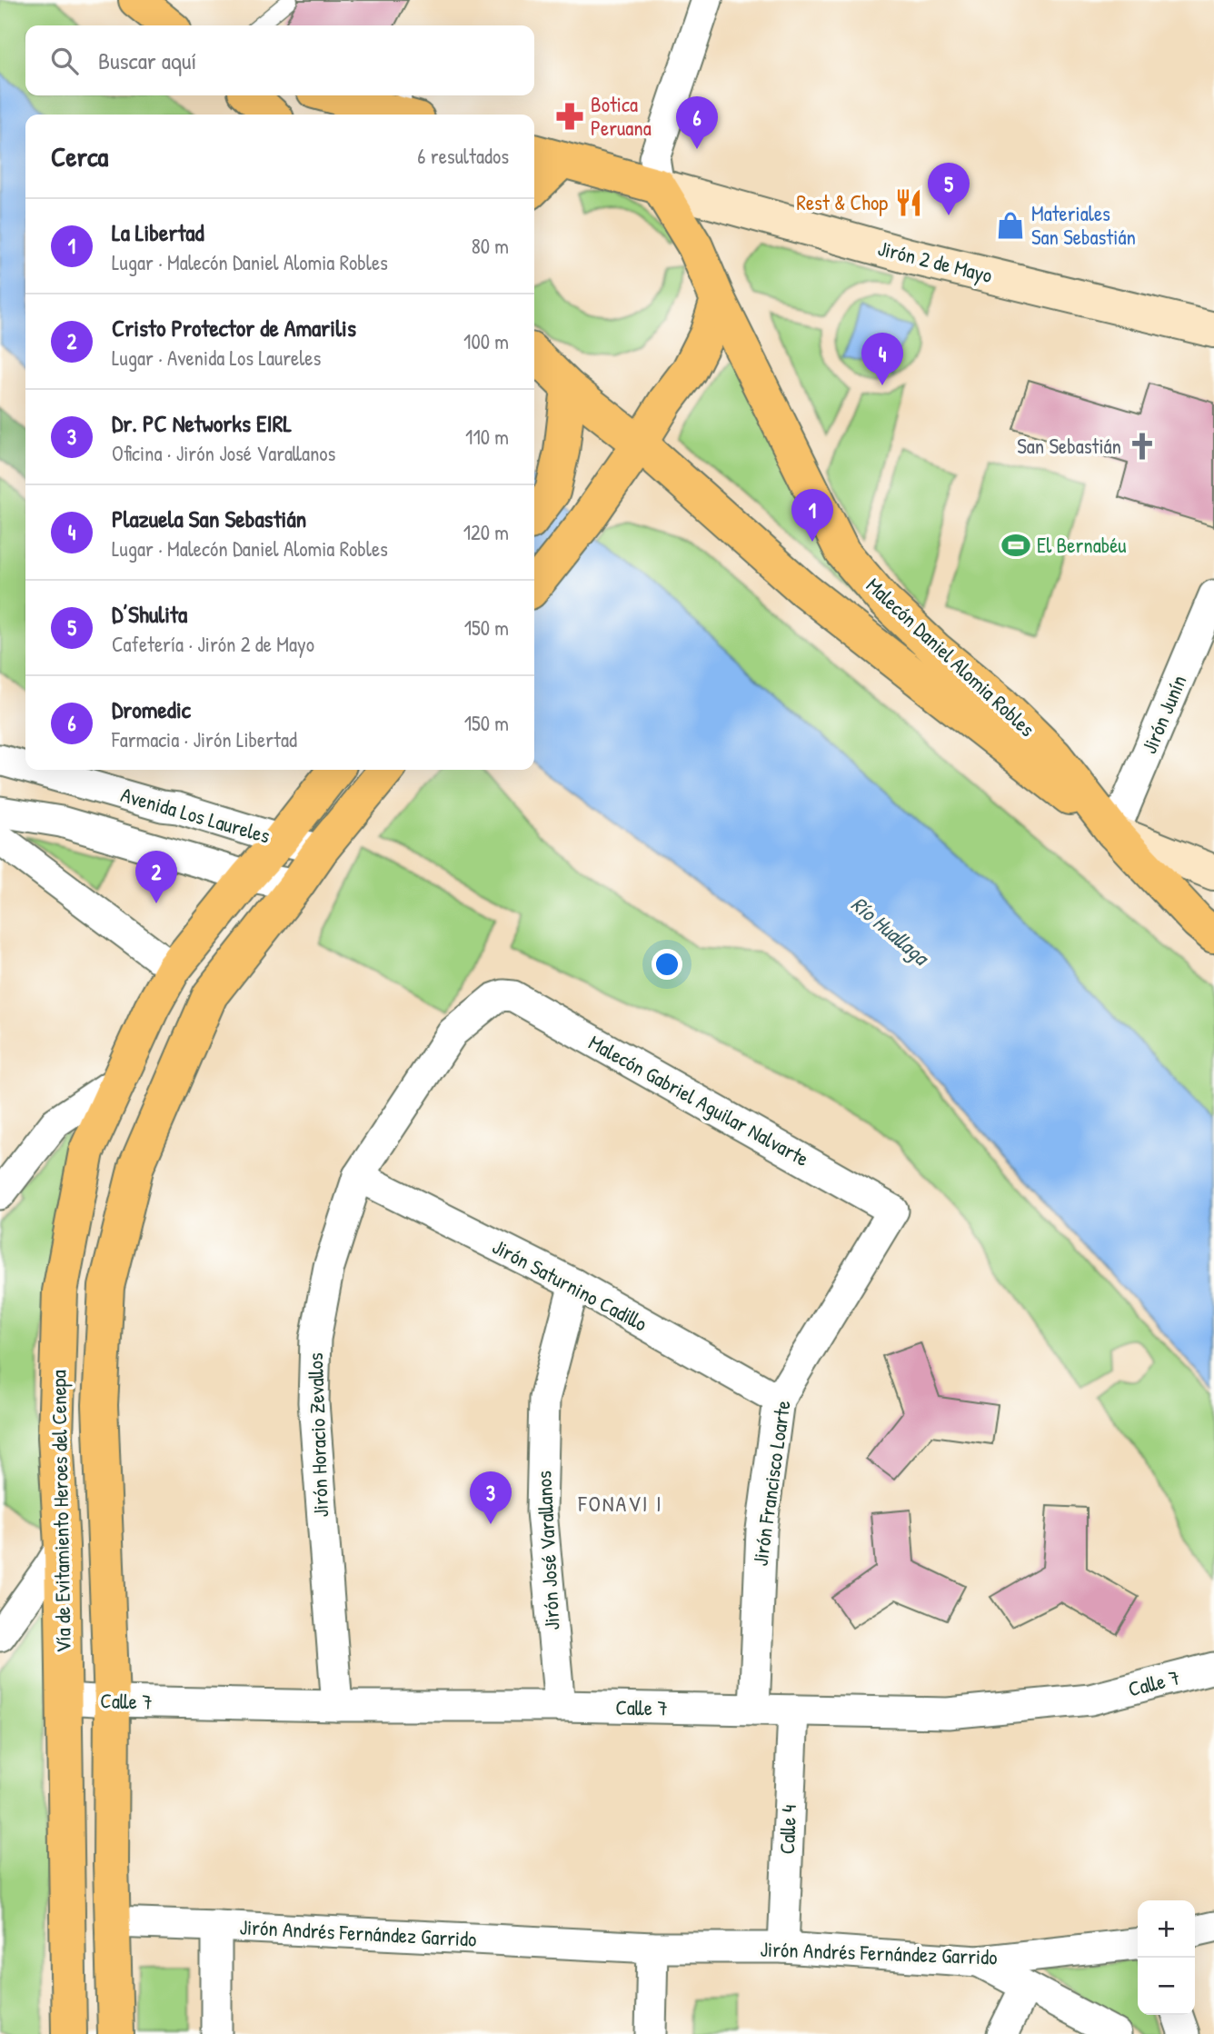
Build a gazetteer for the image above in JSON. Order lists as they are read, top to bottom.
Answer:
{
  "streets": {
    "main road": ["Malecón Daniel Alomia Robles", "Vía de Evitamiento Heroes del Cenepa"],
    "street": [
      "Jirón 2 de Mayo",
      "Jirón Junín",
      "Avenida Los Laureles",
      "Malecón Gabriel Aguilar Nalvarte",
      "Jirón Saturnino Cadillo",
      "Jirón Horacio Zevallos",
      "Jirón Francisco Loarte",
      "Jirón José Varallanos",
      "Calle 7",
      "Calle 4",
      "Jirón Andrés Fernández Garrido"
    ]
  },
  "crossings": [
    ["Jirón 2 de Mayo", "Malecón Daniel Alomia Robles"],
    ["Malecón Daniel Alomia Robles", "Jirón Junín"],
    ["Avenida Los Laureles", "Vía de Evitamiento Heroes del Cenepa"],
    ["Malecón Gabriel Aguilar Nalvarte", "Jirón Horacio Zevallos"],
    ["Malecón Gabriel Aguilar Nalvarte", "Jirón Francisco Loarte"],
    ["Jirón Saturnino Cadillo", "Jirón Horacio Zevallos"],
    ["Jirón Saturnino Cadillo", "Jirón Francisco Loarte"],
    ["Jirón Saturnino Cadillo", "Jirón José Varallanos"],
    ["Jirón Horacio Zevallos", "Calle 7"],
    ["Jirón Francisco Loarte", "Calle 7"],
    ["Vía de Evitamiento Heroes del Cenepa", "Calle 7"],
    ["Vía de Evitamiento Heroes del Cenepa", "Jirón Andrés Fernández Garrido"],
    ["Jirón José Varallanos", "Calle 7"],
    ["Calle 7", "Calle 4"],
    ["Calle 4", "Jirón Andrés Fernández Garrido"]
  ],
  "districts": ["FONAVI I"],
  "water": ["Río Huallaga"],
  "places": {
    "pharmacy": ["Botica Peruana"],
    "restaurant": ["Rest & Chop"],
    "shop": ["Materiales San Sebastián"],
    "church": ["San Sebastián"],
    "sports": ["El Bernabéu"]
  },
  "page": {
    "search": "Buscar aquí",
    "pins": [
      "6",
      "5",
      "4",
      "1",
      "2",
      "3"
    ],
    "heading": ["Cerca", "6 resultados"],
    "list": [
      {
        "mark": "1",
        "name": "La Libertad",
        "note": "Lugar · Malecón Daniel Alomia Robles",
        "value": "80 m"
      },
      {
        "mark": "2",
        "name": "Cristo Protector de Amarilis",
        "note": "Lugar · Avenida Los Laureles",
        "value": "100 m"
      },
      {
        "mark": "3",
        "name": "Dr. PC Networks EIRL",
        "note": "Oficina · Jirón José Varallanos",
        "value": "110 m"
      },
      {
        "mark": "4",
        "name": "Plazuela San Sebastián",
        "note": "Lugar · Malecón Daniel Alomia Robles",
        "value": "120 m"
      },
      {
        "mark": "5",
        "name": "D’Shulita",
        "note": "Cafetería · Jirón 2 de Mayo",
        "value": "150 m"
      },
      {
        "mark": "6",
        "name": "Dromedic",
        "note": "Farmacia · Jirón Libertad",
        "value": "150 m"
      }
    ],
    "map_buttons": ["+", "−"]
  }
}
